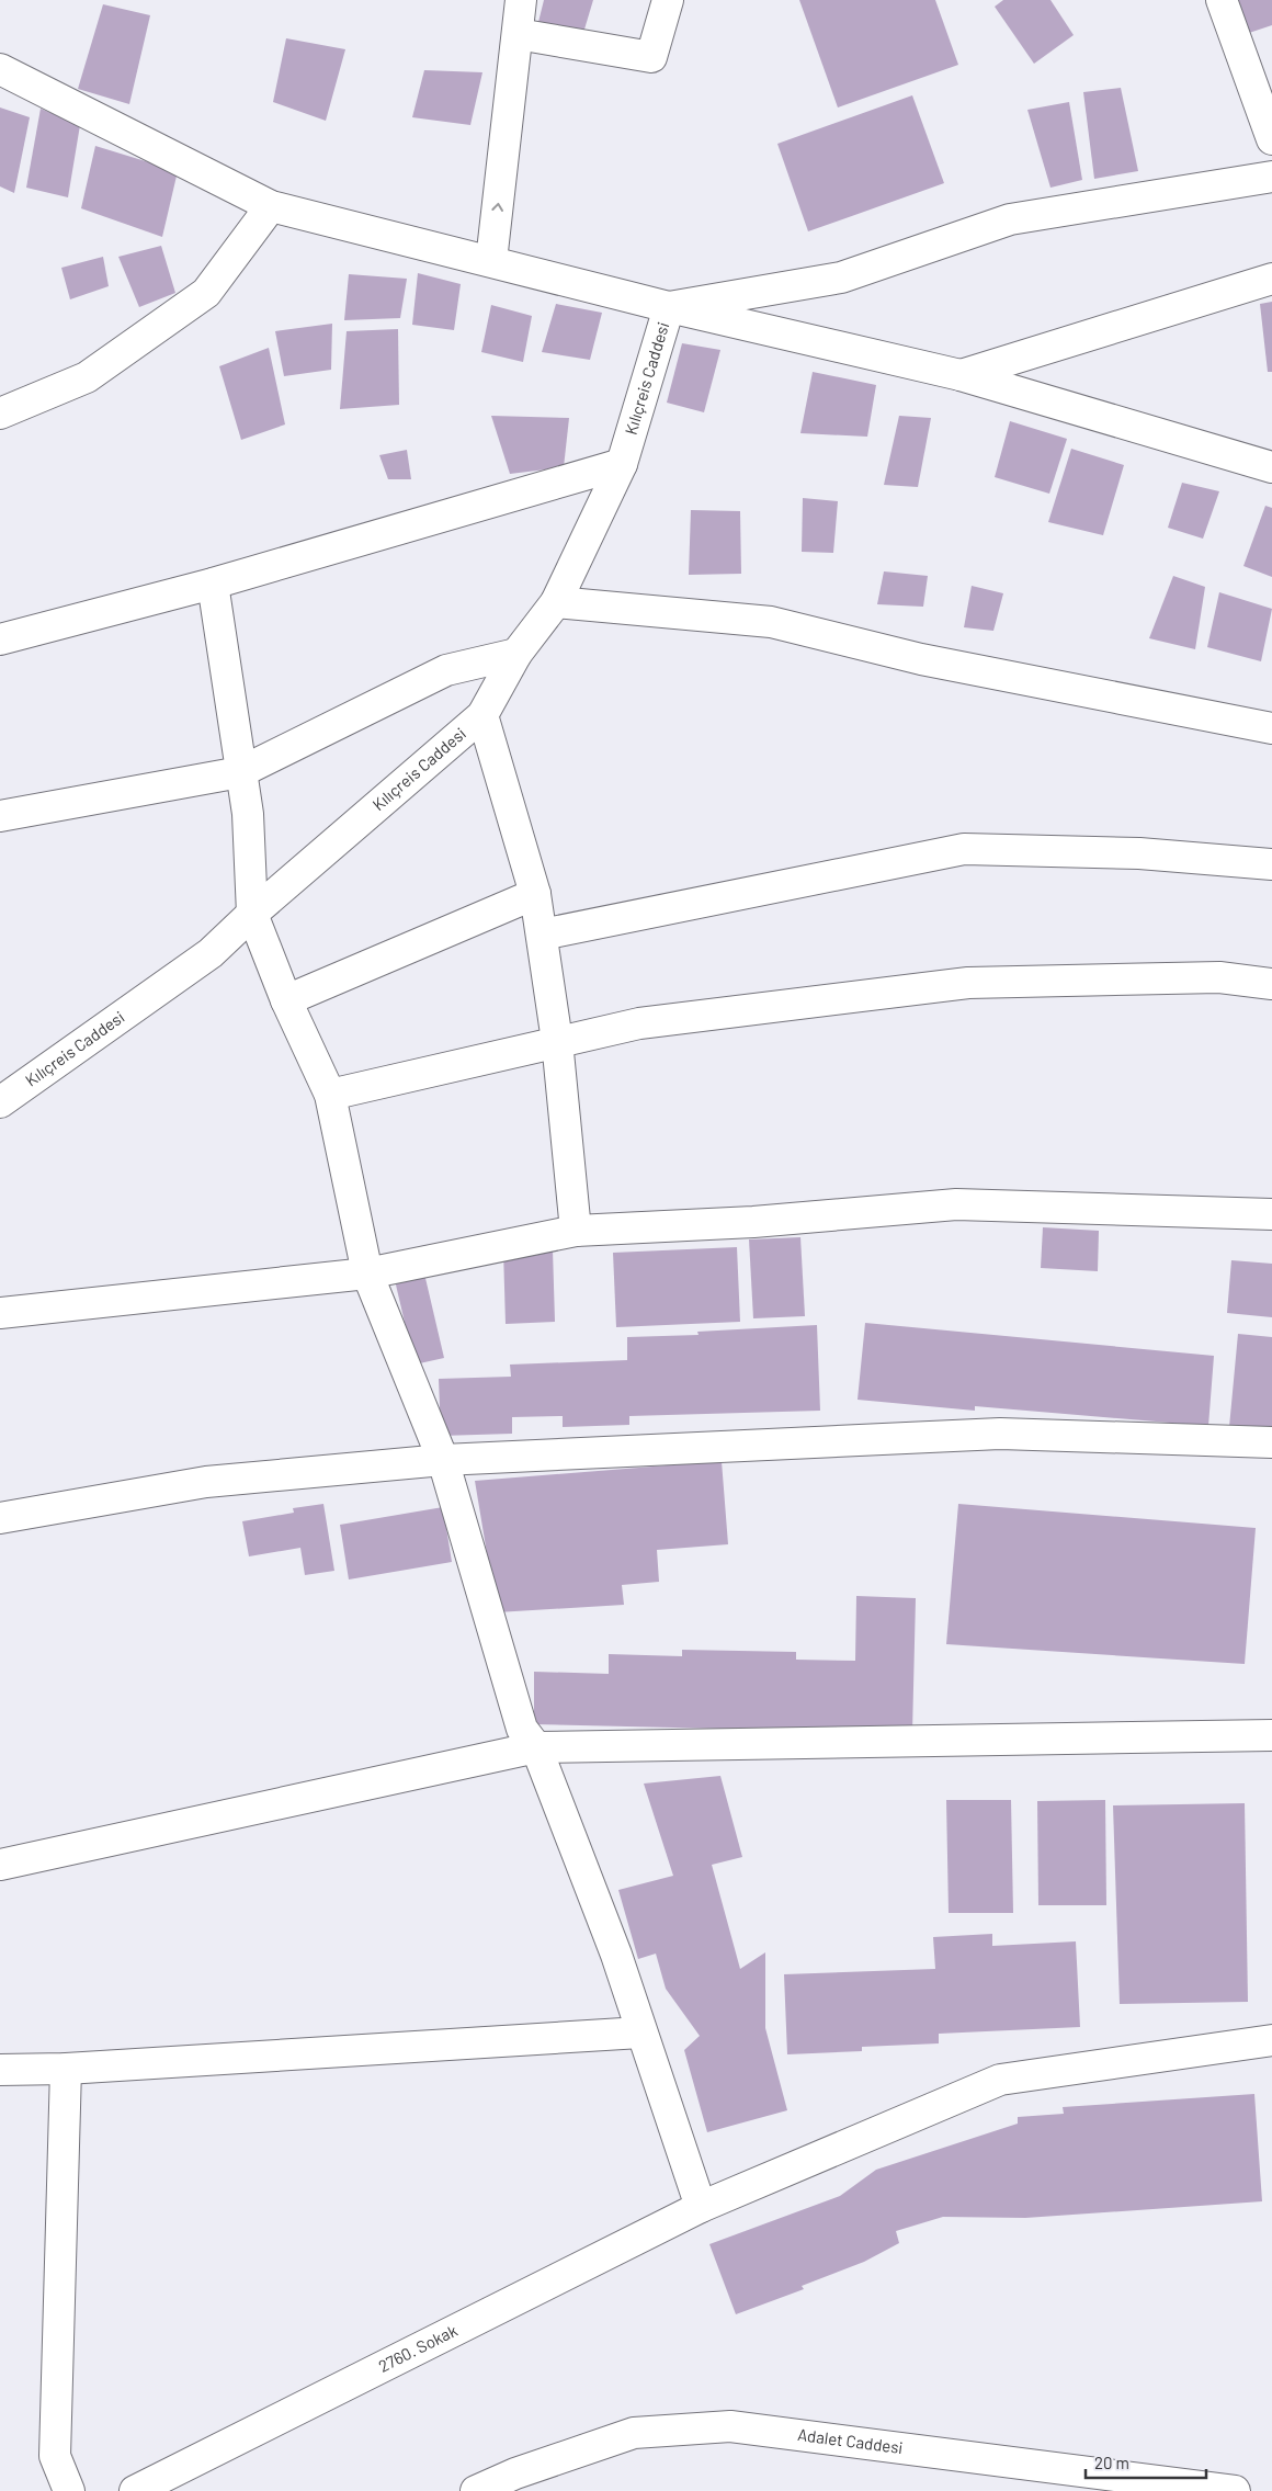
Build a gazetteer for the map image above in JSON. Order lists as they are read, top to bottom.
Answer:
{
  "streets": {
    "street": ["Kılıçreis Caddesi", "2760. Sokak", "Adalet Caddesi"]
  },
  "scale_bar": "20 m"
}
